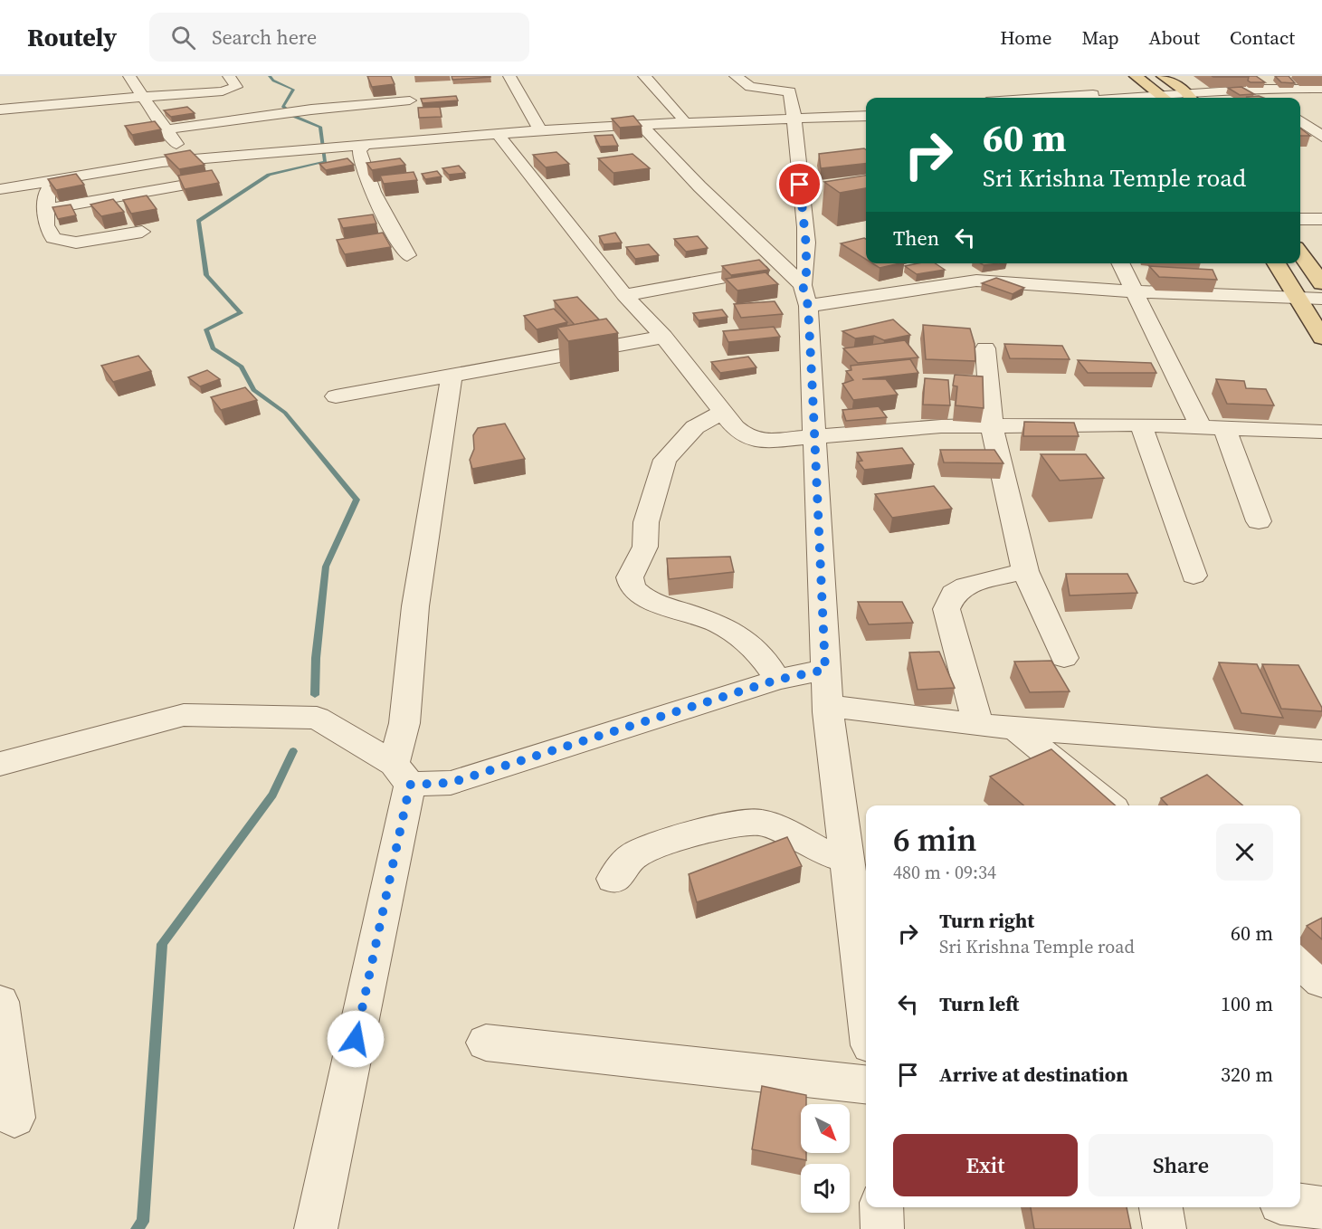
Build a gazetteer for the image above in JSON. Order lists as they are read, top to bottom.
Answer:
{
  "north": "bottom right",
  "page": {
    "header": "Routely",
    "search": "Search here",
    "nav": [
      "Home",
      "Map",
      "About",
      "Contact"
    ],
    "turn": ["60 m", "Sri Krishna Temple road"],
    "then": "Then",
    "heading": ["6 min", "480 m · 09:34"],
    "list": [
      {
        "name": "Turn right",
        "note": "Sri Krishna Temple road",
        "value": "60 m"
      },
      {
        "name": "Turn left",
        "value": "100 m"
      },
      {
        "name": "Arrive at destination",
        "value": "320 m"
      }
    ],
    "buttons": ["Exit", "Share"]
  }
}
